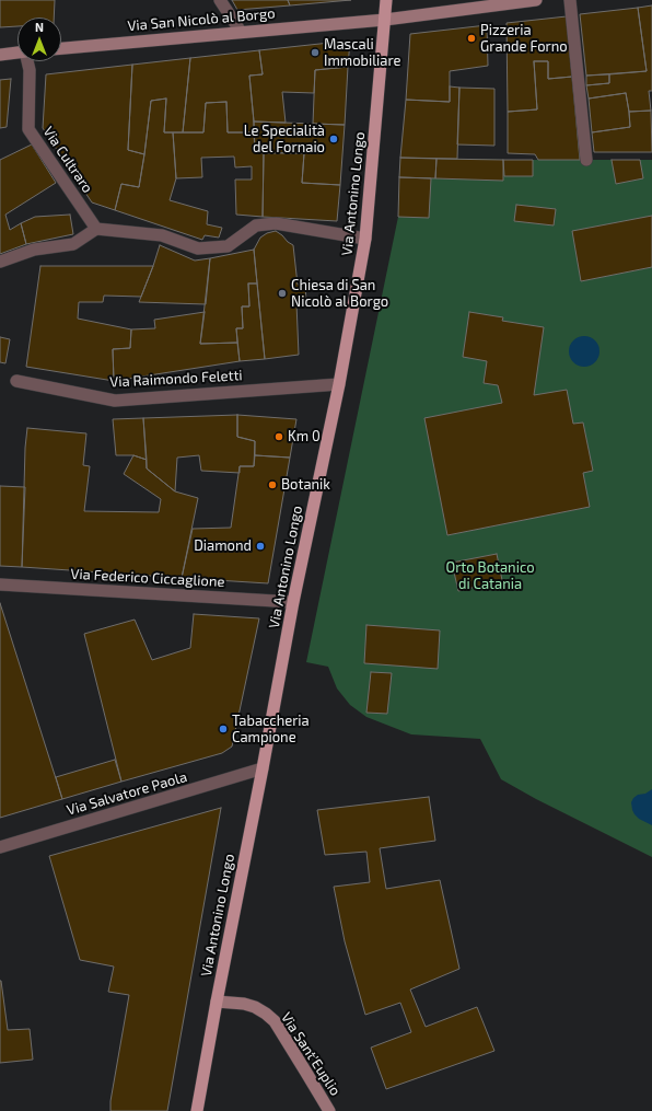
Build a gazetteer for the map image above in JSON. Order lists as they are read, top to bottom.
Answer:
{
  "streets": {
    "main road": ["Via San Nicolò al Borgo", "Via Antonino Longo", "Via Sant'Euplio"],
    "street": [
      "Via Cultraro",
      "Via Raimondo Feletti",
      "Via Federico Ciccaglione",
      "Via Salvatore Paola"
    ]
  },
  "crossings": [
    ["Via San Nicolò al Borgo", "Via Antonino Longo"],
    ["Via Antonino Longo", "Via Raimondo Feletti"],
    ["Via Antonino Longo", "Via Federico Ciccaglione"],
    ["Via Antonino Longo", "Via Salvatore Paola"],
    ["Via Antonino Longo", "Via Sant'Euplio"]
  ],
  "parks": ["Orto Botanico di Catania"],
  "places": [
    "Pizzeria Grande Forno",
    "Mascali Immobiliare",
    "Le Specialità del Fornaio",
    "Chiesa di San Nicolò al Borgo",
    "Km 0",
    "Botanik",
    "Diamond",
    "Tabaccheria Campione"
  ],
  "north": "top"
}
